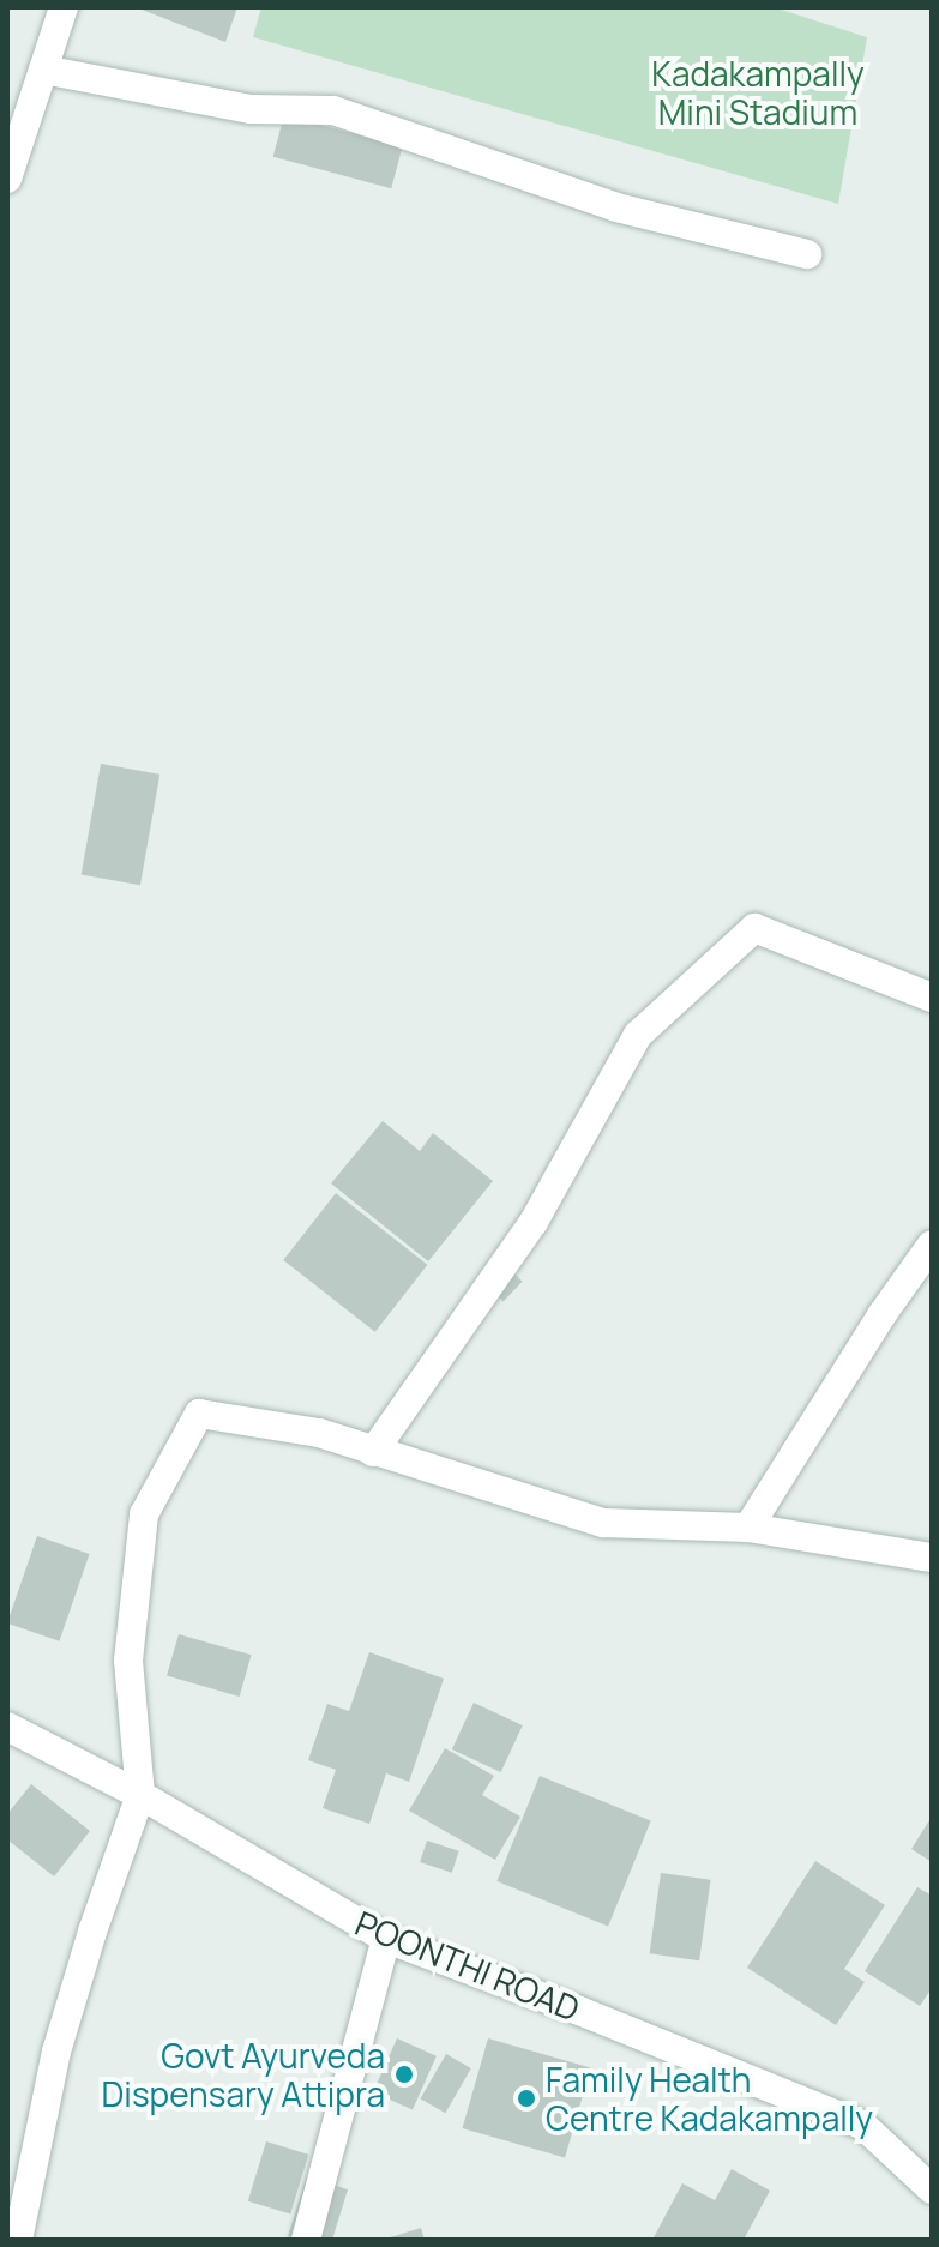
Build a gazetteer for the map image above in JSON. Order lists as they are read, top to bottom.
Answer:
{
  "streets": {
    "street": ["POONTHI ROAD"]
  },
  "parks": ["Kadakampally Mini Stadium"],
  "places": ["Govt Ayurveda Dispensary Attipra", "Family Health Centre Kadakampally"]
}
